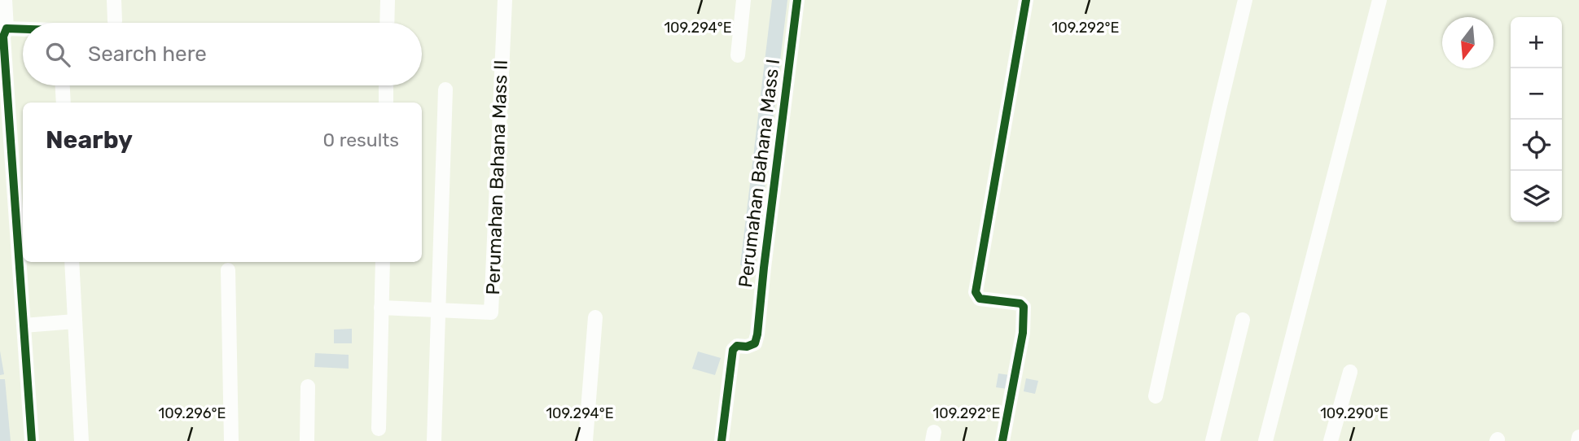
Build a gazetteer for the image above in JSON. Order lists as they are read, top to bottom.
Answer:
{
  "streets": {
    "street": ["Perumahan Bahana Mass I", "Perumahan Bahana Mass II"]
  },
  "north": "bottom",
  "page": {
    "map_buttons": ["+", "−"],
    "search": "Search here",
    "heading": ["Nearby", "0 results"]
  },
  "coordinates": [
    "109.294°E",
    "109.292°E",
    "109.290°E",
    "109.296°E"
  ]
}
